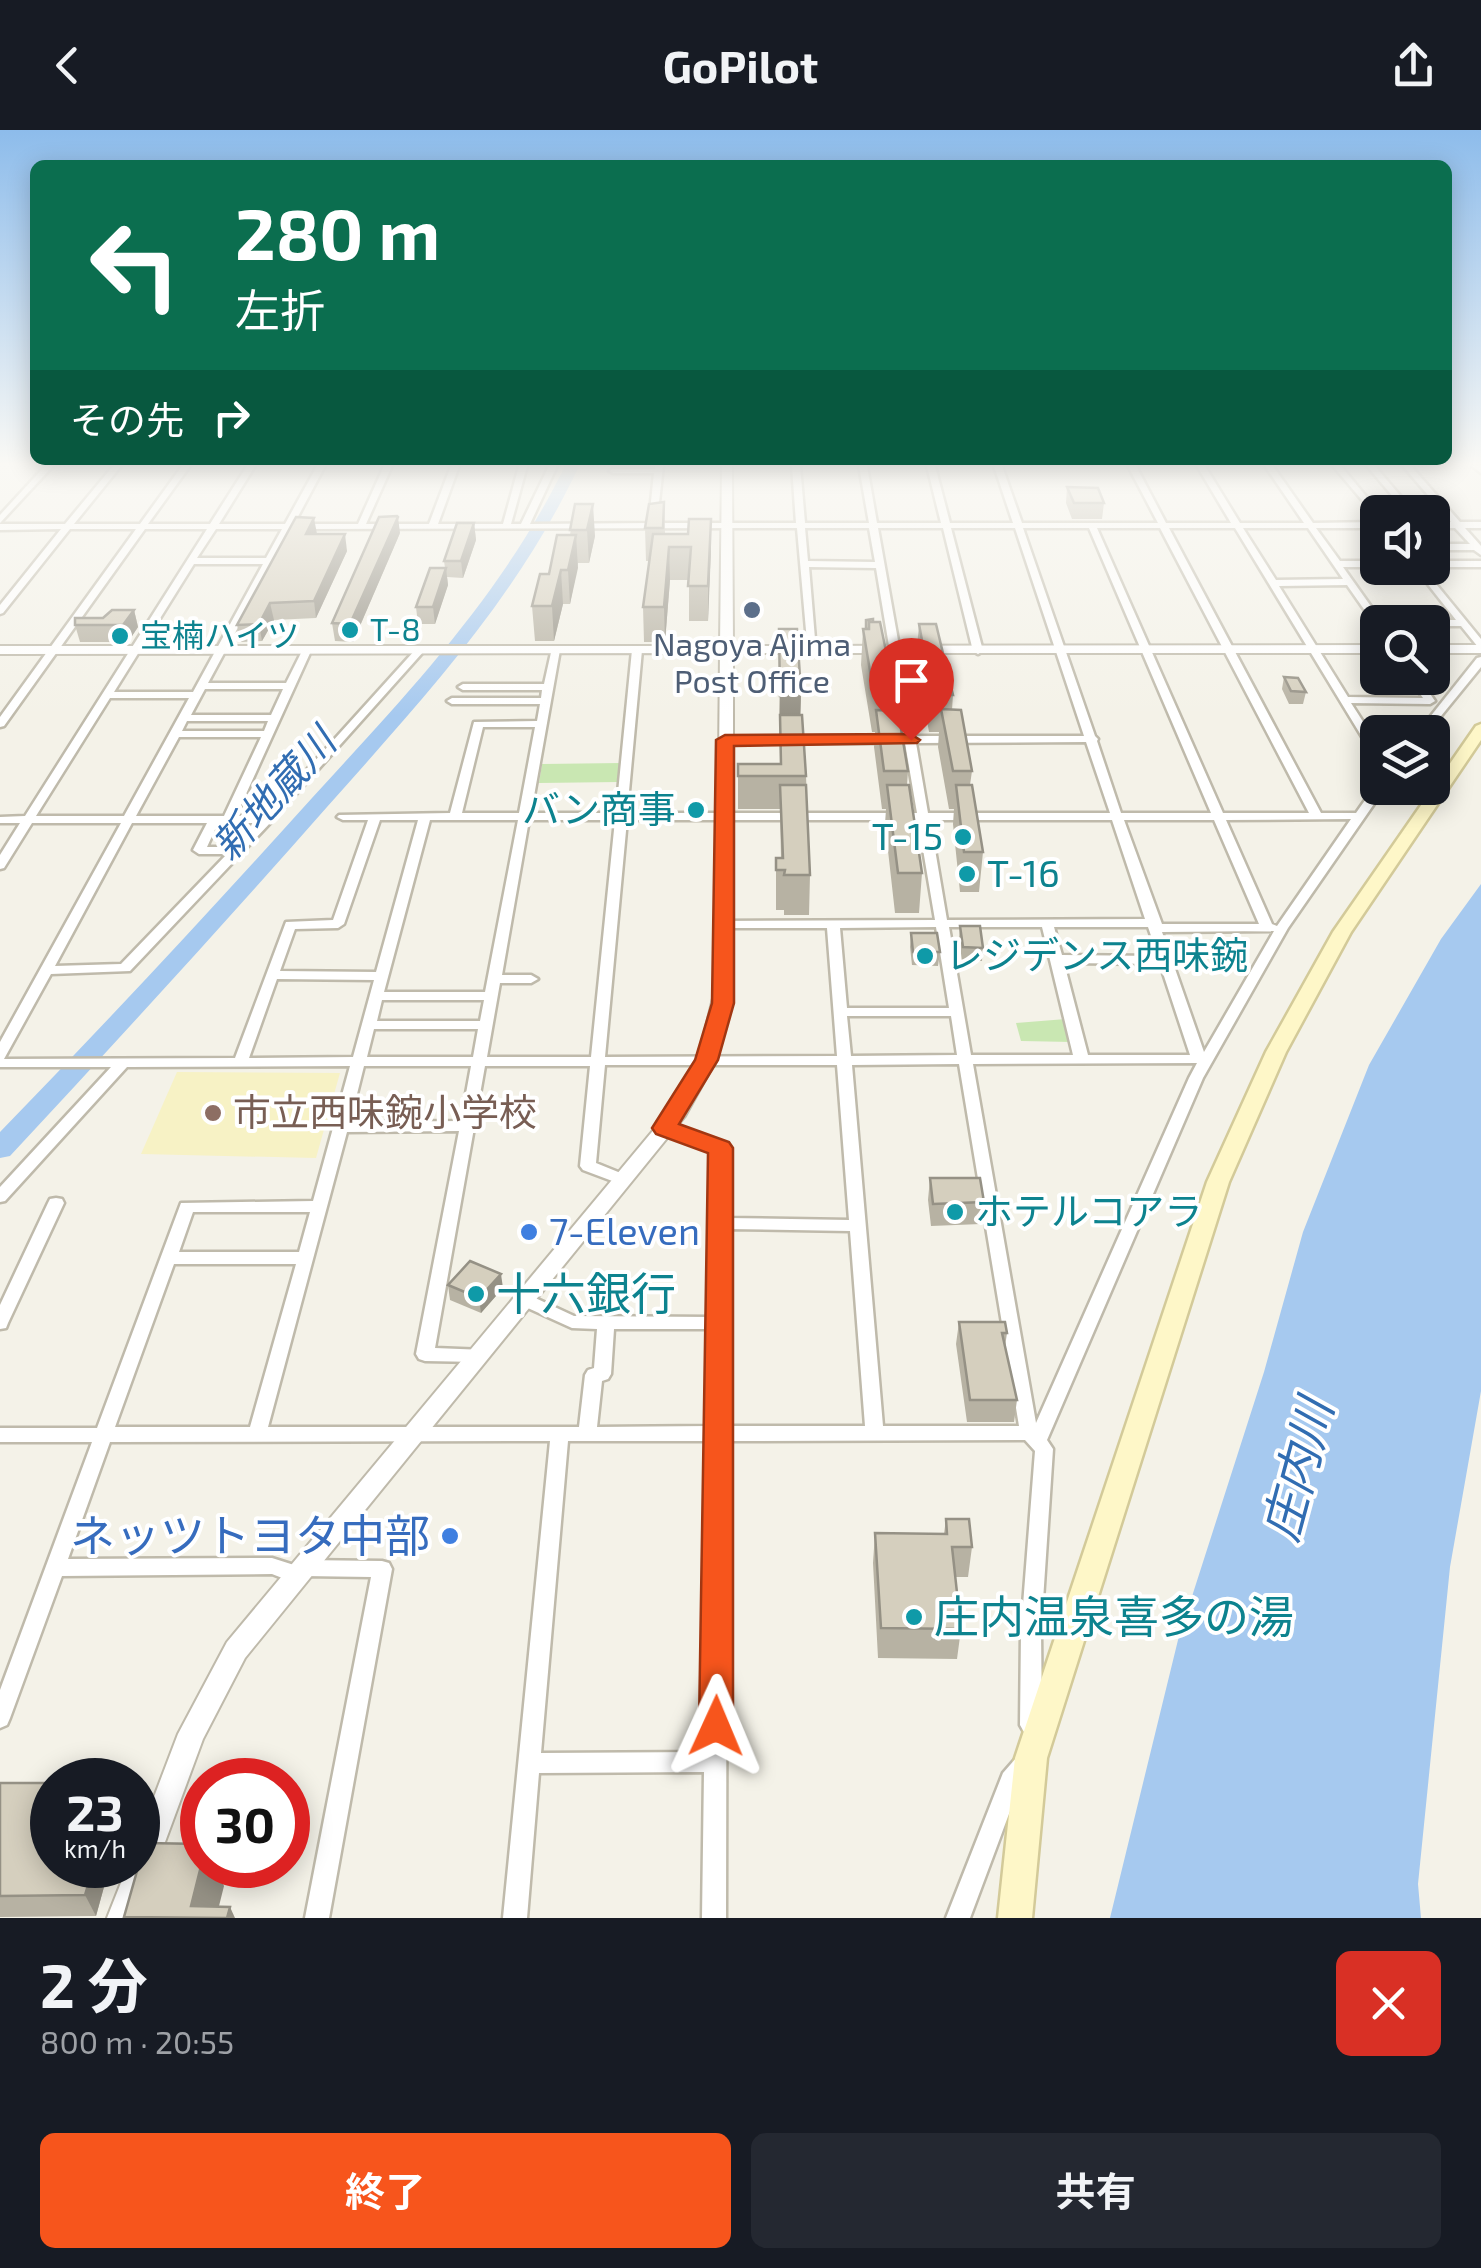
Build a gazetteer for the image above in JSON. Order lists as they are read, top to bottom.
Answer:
{
  "water": ["新地蔵川", "庄内川"],
  "places": [
    "Nagoya Ajima Post Office",
    "T-8",
    "宝楠ハイツ",
    "バン商事",
    "T-15",
    "T-16",
    "レジデンス西味鋺",
    "市立西味鋺小学校",
    "ホテルコアラ",
    "7-Eleven",
    "十六銀行",
    "ネッツトヨタ中部",
    "庄内温泉喜多の湯"
  ],
  "page": {
    "header": "GoPilot",
    "turn": ["280 m", "左折"],
    "then": "その先",
    "speed": "23 km/h",
    "limit": "30",
    "heading": ["2 分", "800 m · 20:55"],
    "buttons": ["終了", "共有"]
  }
}
